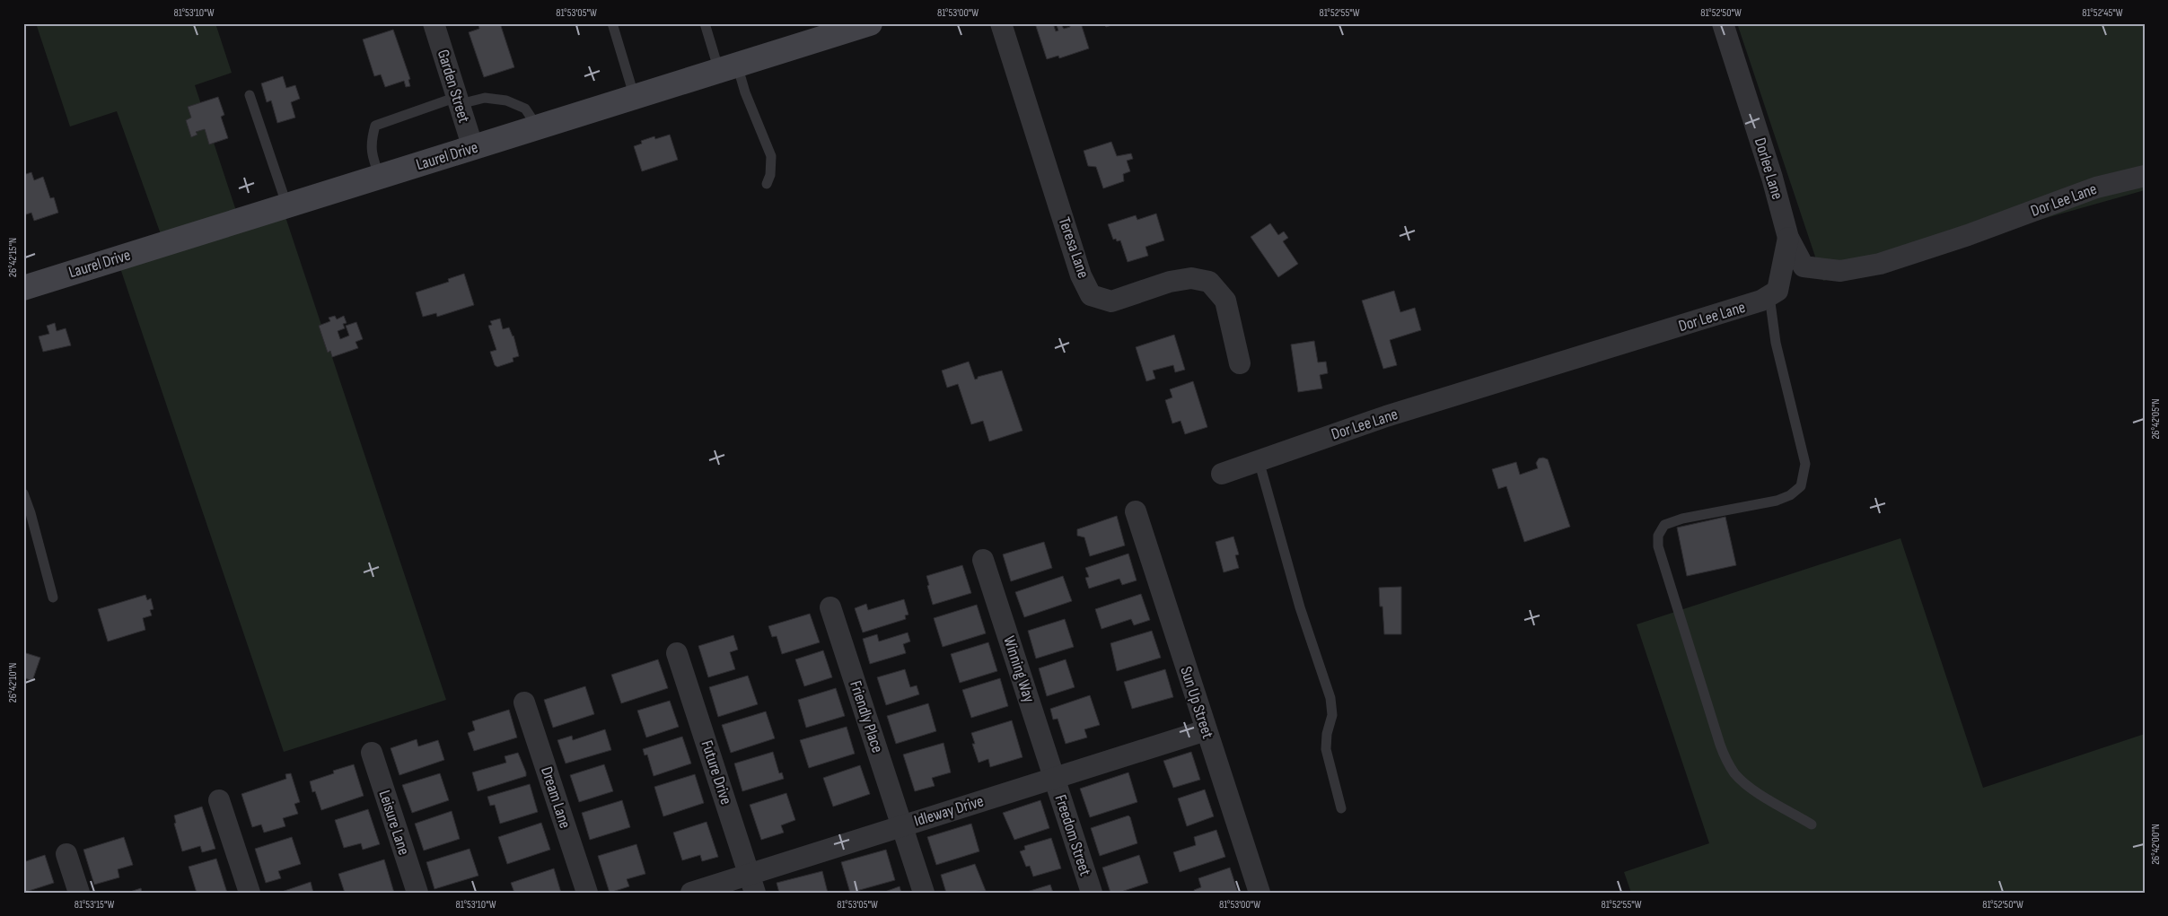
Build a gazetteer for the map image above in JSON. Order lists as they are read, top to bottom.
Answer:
{
  "streets": {
    "street": [
      "Garden Street",
      "Laurel Drive",
      "Dorlee Lane",
      "Dor Lee Lane",
      "Teresa Lane",
      "Winning Way",
      "Sun Up Street",
      "Friendly Place",
      "Future Drive",
      "Dream Lane",
      "Idleway Drive",
      "Leisure Lane",
      "Freedom Street"
    ]
  },
  "crossings": [
    ["Garden Street", "Laurel Drive"],
    ["Dorlee Lane", "Dor Lee Lane"],
    ["Winning Way", "Idleway Drive"],
    ["Winning Way", "Freedom Street"],
    ["Sun Up Street", "Idleway Drive"],
    ["Friendly Place", "Idleway Drive"],
    ["Future Drive", "Idleway Drive"],
    ["Idleway Drive", "Freedom Street"]
  ],
  "coordinates": [
    "81°53'10\"W",
    "81°53'05\"W",
    "81°53'00\"W",
    "81°52'55\"W",
    "81°52'50\"W",
    "81°52'45\"W",
    "26°42'15\"N",
    "26°42'05\"N",
    "26°42'10\"N",
    "26°42'00\"N",
    "81°53'15\"W"
  ]
}
